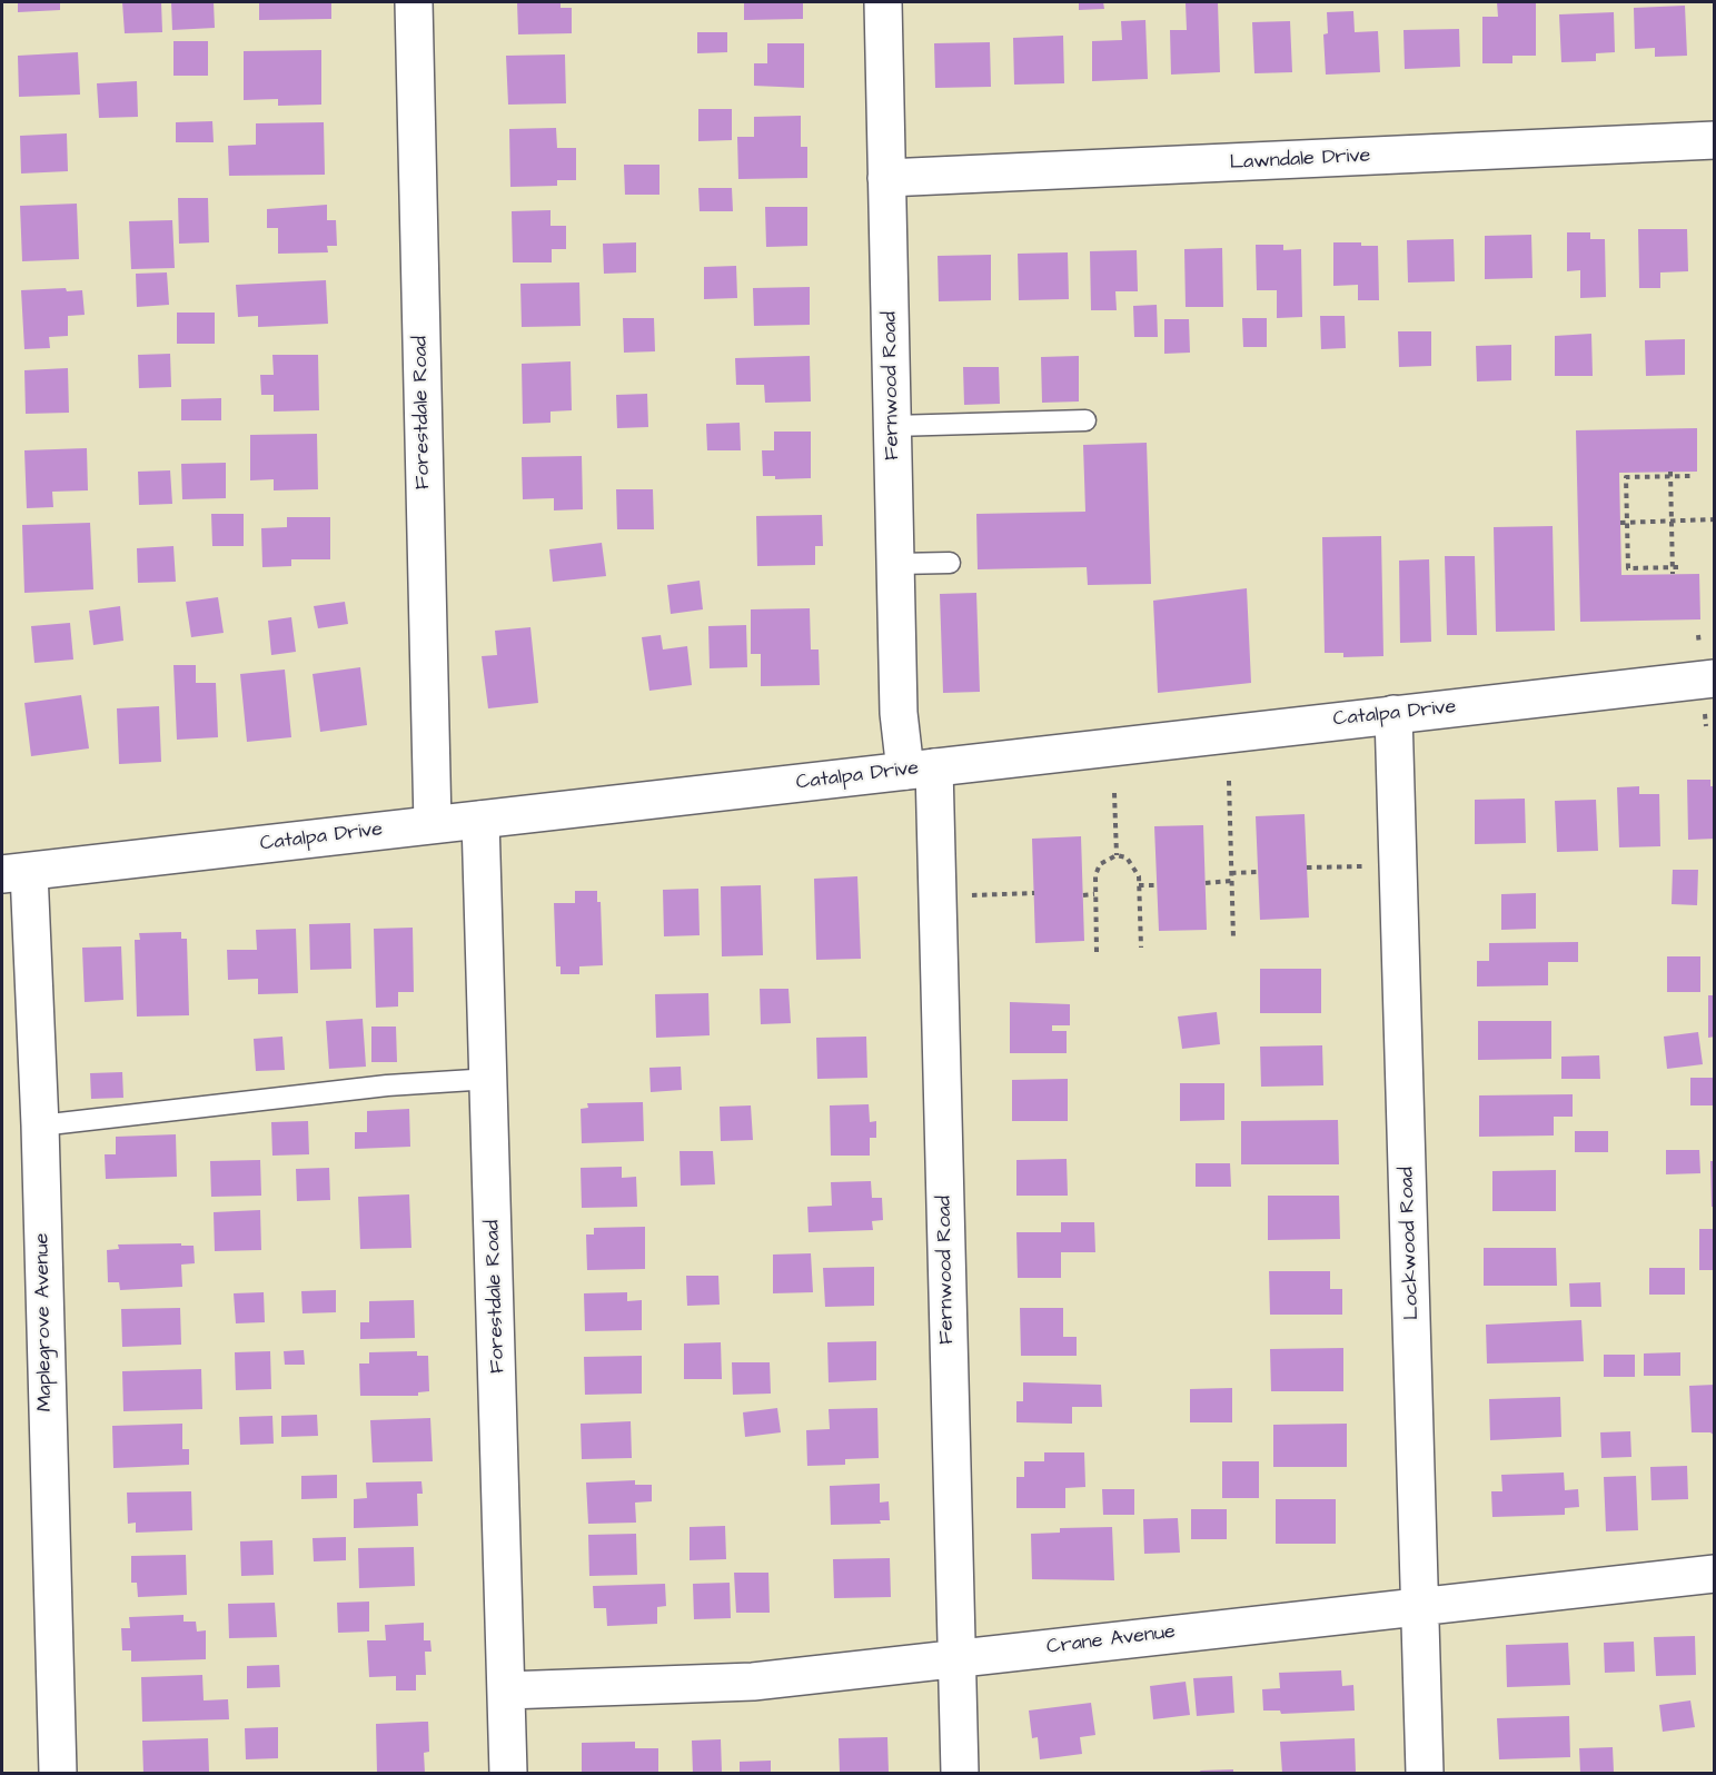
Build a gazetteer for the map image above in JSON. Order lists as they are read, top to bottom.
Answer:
{
  "streets": {
    "street": [
      "Lawndale Drive",
      "Fernwood Road",
      "Forestdale Road",
      "Catalpa Drive",
      "Lockwood Road",
      "Maplegrove Avenue",
      "Crane Avenue"
    ]
  },
  "crossings": [
    ["Lawndale Drive", "Fernwood Road"],
    ["Fernwood Road", "Catalpa Drive"],
    ["Fernwood Road", "Crane Avenue"],
    ["Forestdale Road", "Catalpa Drive"],
    ["Forestdale Road", "Crane Avenue"],
    ["Catalpa Drive", "Lockwood Road"],
    ["Catalpa Drive", "Maplegrove Avenue"],
    ["Lockwood Road", "Crane Avenue"]
  ]
}
